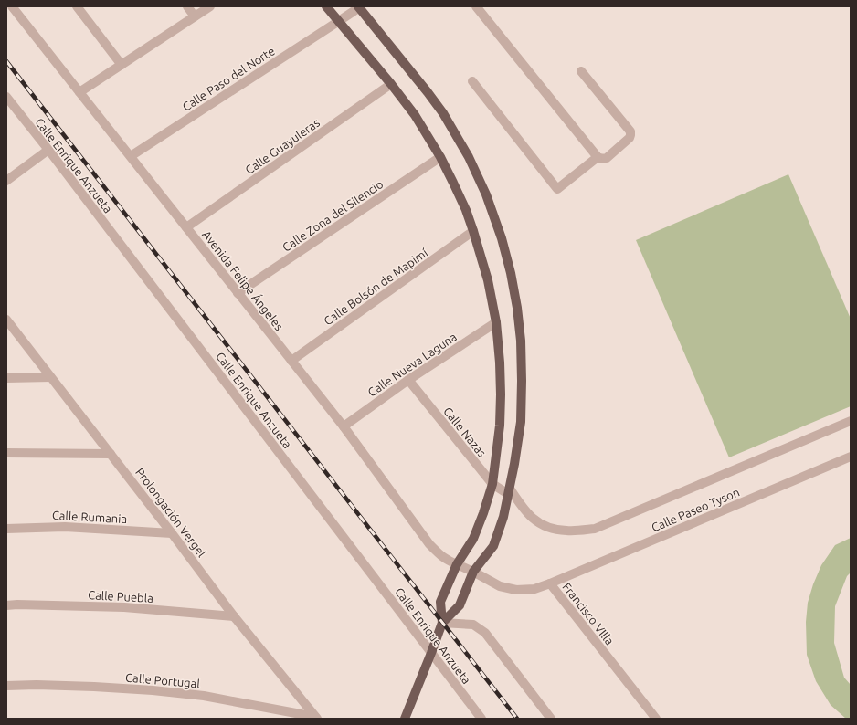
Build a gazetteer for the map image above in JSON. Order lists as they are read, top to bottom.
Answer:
{
  "streets": {
    "street": [
      "Calle Paso del Norte",
      "Calle Guayuleras",
      "Calle Enrique Anzueta",
      "Calle Zona del Silencio",
      "Avenida Felipe Ángeles",
      "Calle Bolsón de Mapimí",
      "Calle Nueva Laguna",
      "Calle Nazas",
      "Calle Paseo Tyson",
      "Prolongación Vergel",
      "Calle Rumania",
      "Calle Puebla",
      "Francisco VIlla",
      "Calle Portugal"
    ]
  },
  "crossings": [
    ["Calle Paso del Norte", "Avenida Felipe Ángeles"],
    ["Calle Guayuleras", "Avenida Felipe Ángeles"],
    ["Calle Zona del Silencio", "Avenida Felipe Ángeles"],
    ["Avenida Felipe Ángeles", "Calle Bolsón de Mapimí"],
    ["Avenida Felipe Ángeles", "Calle Nueva Laguna"],
    ["Avenida Felipe Ángeles", "Francisco VIlla"],
    ["Calle Nueva Laguna", "Calle Nazas"],
    ["Calle Paseo Tyson", "Francisco VIlla"],
    ["Prolongación Vergel", "Calle Rumania"],
    ["Prolongación Vergel", "Calle Puebla"],
    ["Prolongación Vergel", "Calle Portugal"]
  ]
}
